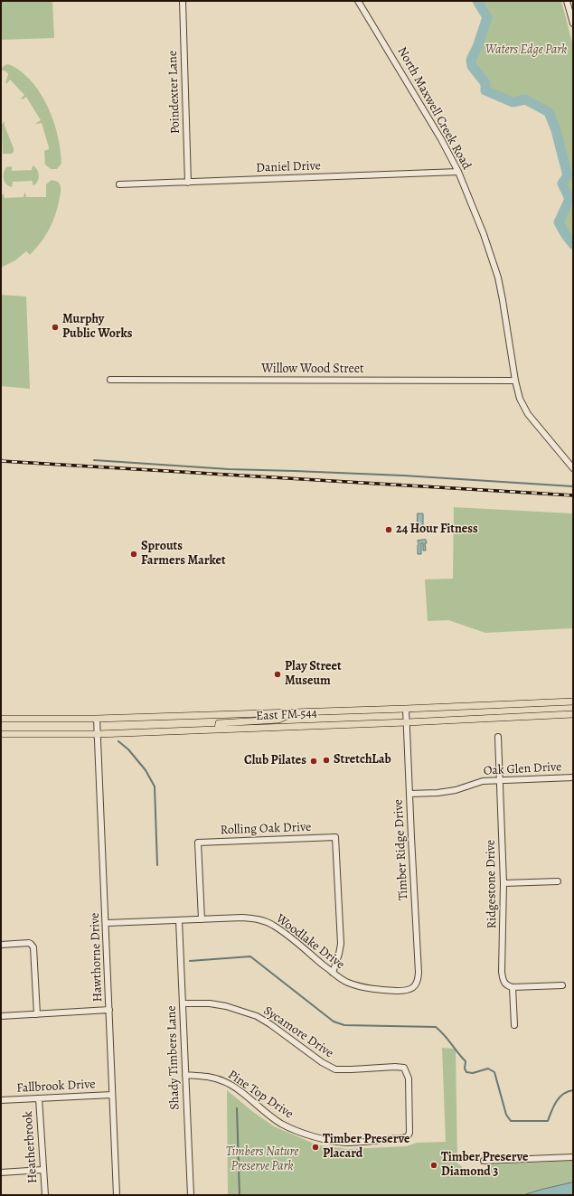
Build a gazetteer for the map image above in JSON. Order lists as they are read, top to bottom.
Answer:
{
  "streets": {
    "main road": ["East FM 544"],
    "street": [
      "Poindexter Lane",
      "North Maxwell Creek Road",
      "Daniel Drive",
      "Willow Wood Street",
      "Oak Glen Drive",
      "Rolling Oak Drive",
      "Timber Ridge Drive",
      "Ridgestone Drive",
      "Woodlake Drive",
      "Hawthorne Drive",
      "Sycamore Drive",
      "Shady Timbers Lane",
      "Fallbrook Drive",
      "Pine Top Drive",
      "Heatherbrook"
    ]
  },
  "crossings": [
    ["Poindexter Lane", "Daniel Drive"],
    ["North Maxwell Creek Road", "Daniel Drive"],
    ["North Maxwell Creek Road", "Willow Wood Street"],
    ["East FM 544", "Timber Ridge Drive"],
    ["East FM 544", "Hawthorne Drive"],
    ["Oak Glen Drive", "Timber Ridge Drive"],
    ["Oak Glen Drive", "Ridgestone Drive"],
    ["Rolling Oak Drive", "Woodlake Drive"],
    ["Timber Ridge Drive", "Woodlake Drive"],
    ["Woodlake Drive", "Hawthorne Drive"],
    ["Woodlake Drive", "Shady Timbers Lane"],
    ["Hawthorne Drive", "Fallbrook Drive"],
    ["Sycamore Drive", "Shady Timbers Lane"],
    ["Sycamore Drive", "Pine Top Drive"],
    ["Shady Timbers Lane", "Pine Top Drive"],
    ["Fallbrook Drive", "Heatherbrook"]
  ],
  "parks": ["Waters Edge Park", "Timbers Nature Preserve Park"],
  "places": [
    "Murphy Public Works",
    "24 Hour Fitness",
    "Sprouts Farmers Market",
    "Play Street Museum",
    "StretchLab",
    "Club Pilates",
    "Timber Preserve Placard",
    "Timber Preserve Diamond 3"
  ]
}
